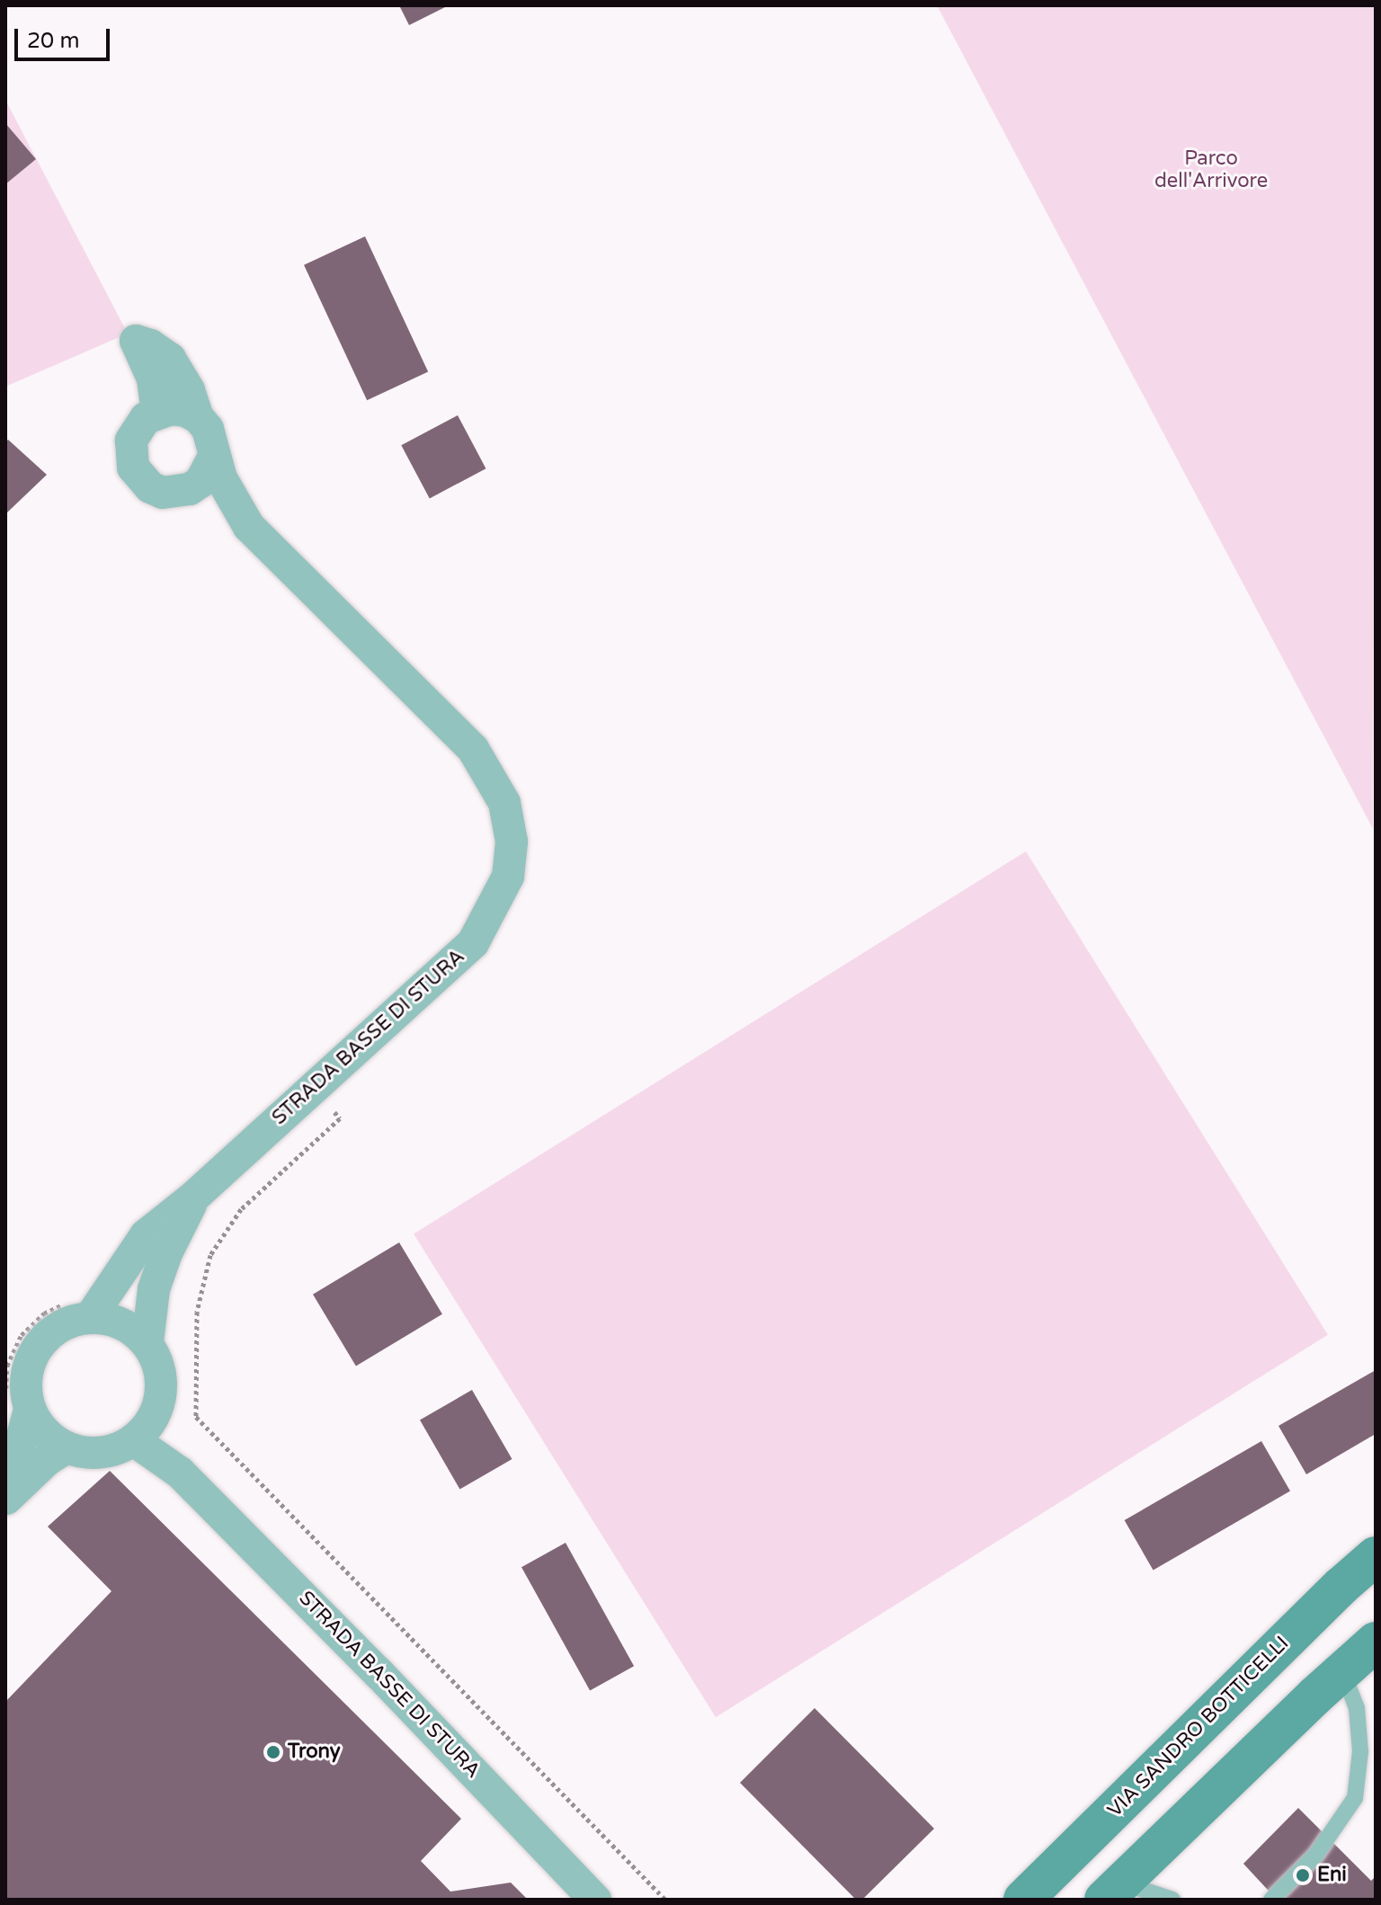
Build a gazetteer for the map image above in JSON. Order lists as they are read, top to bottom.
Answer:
{
  "streets": {
    "main road": ["VIA SANDRO BOTTICELLI"],
    "street": ["STRADA BASSE DI STURA"]
  },
  "parks": ["Parco dell'Arrivore"],
  "places": ["Trony", "Eni"],
  "scale_bar": "20 m"
}
